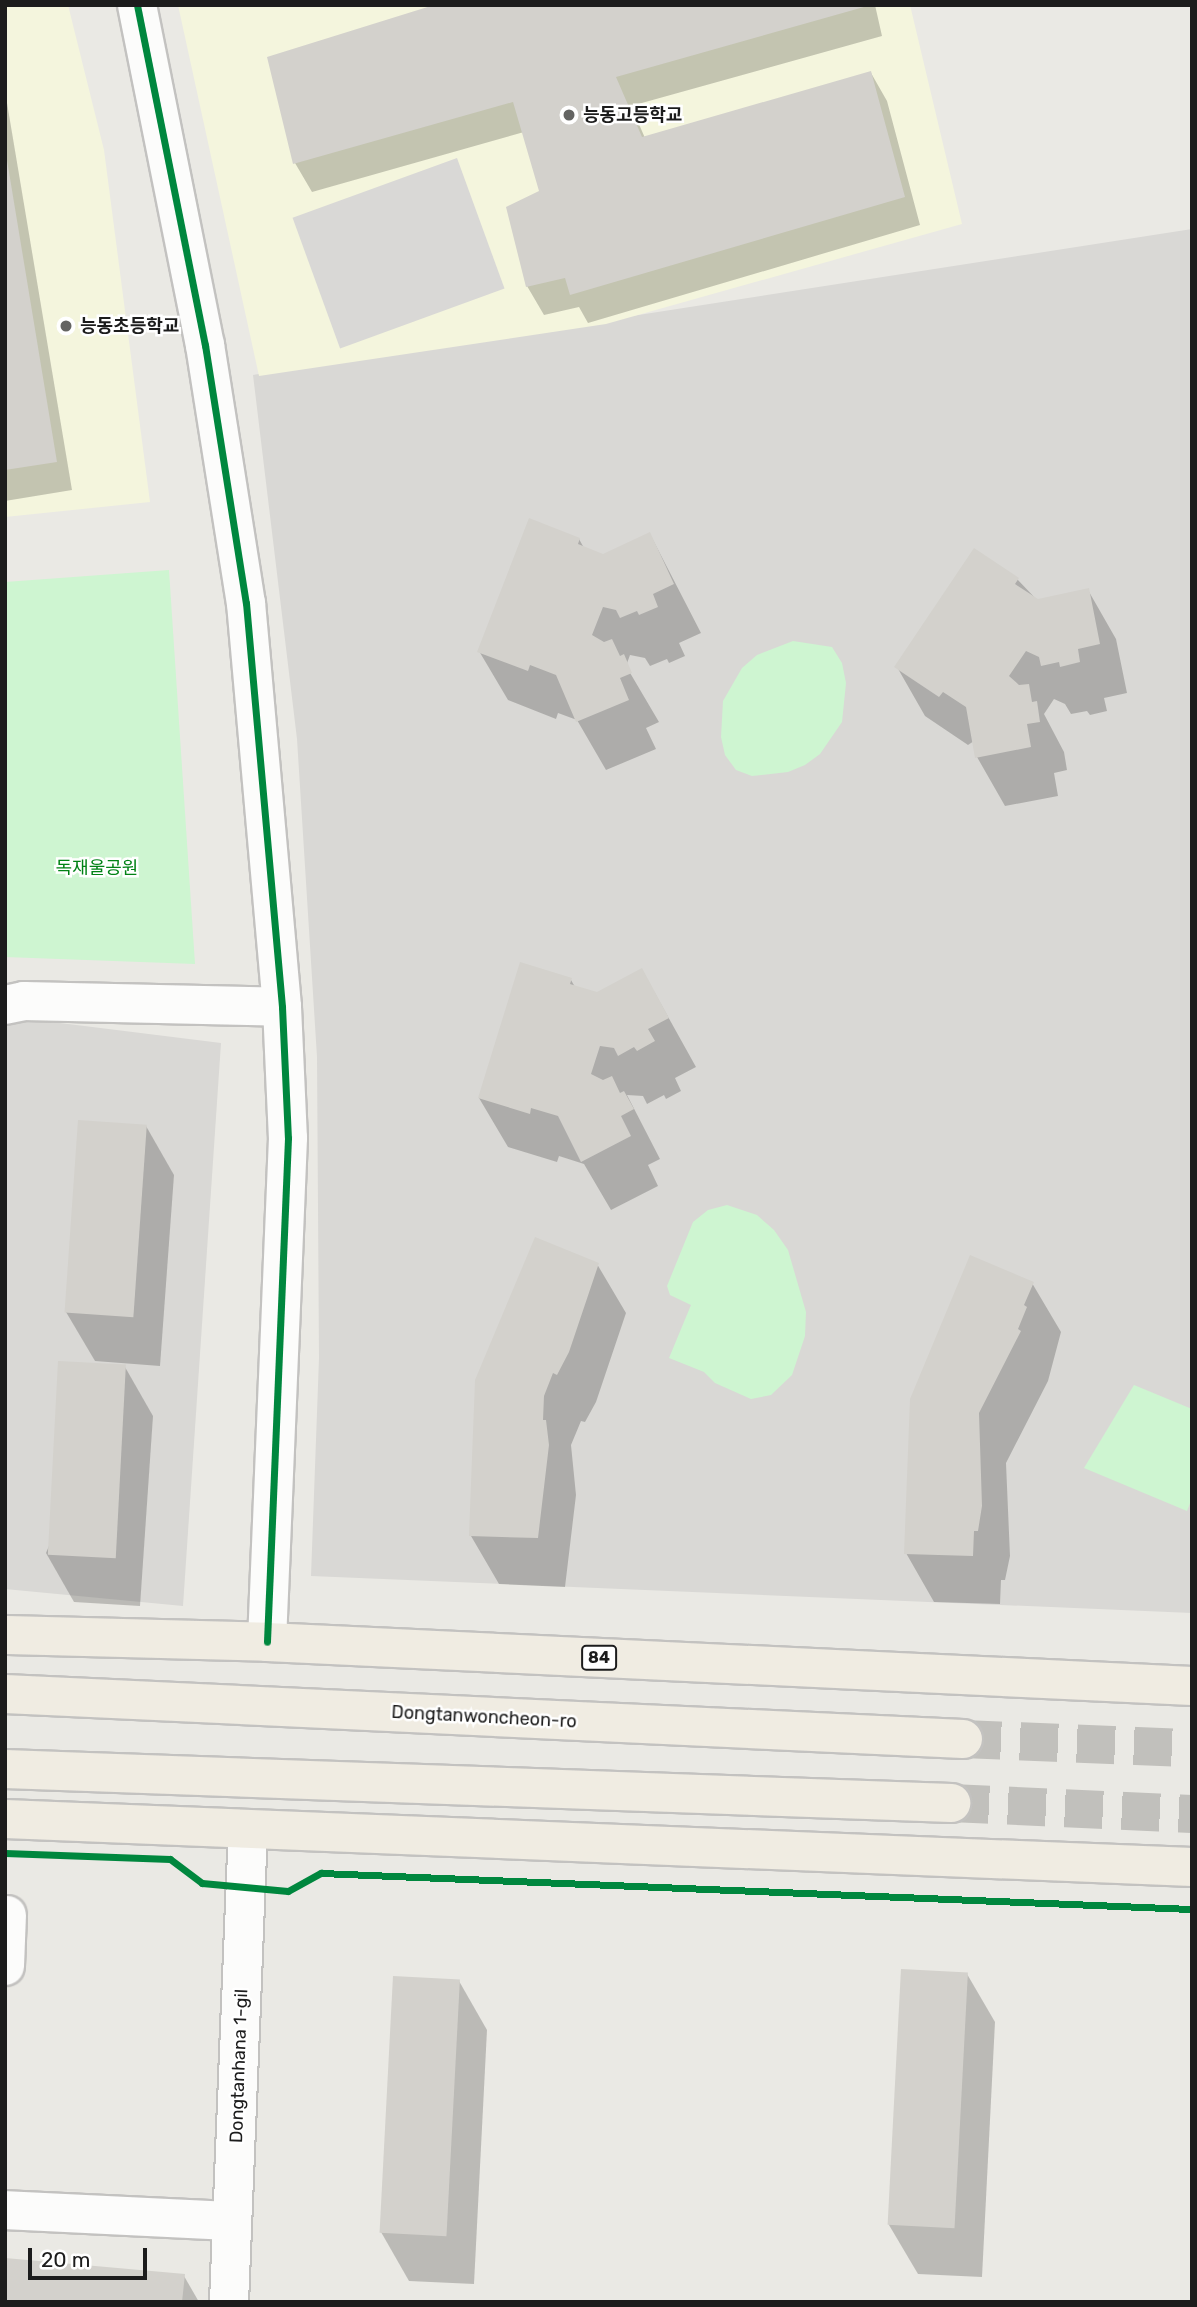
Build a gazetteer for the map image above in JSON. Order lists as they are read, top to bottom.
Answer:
{
  "streets": {
    "main road": ["84", "Dongtanwoncheon-ro"],
    "street": ["Dongtanhana 1-gil"]
  },
  "parks": ["독재울공원"],
  "places": ["능동고등학교", "능동초등학교"],
  "scale_bar": "20 m"
}
